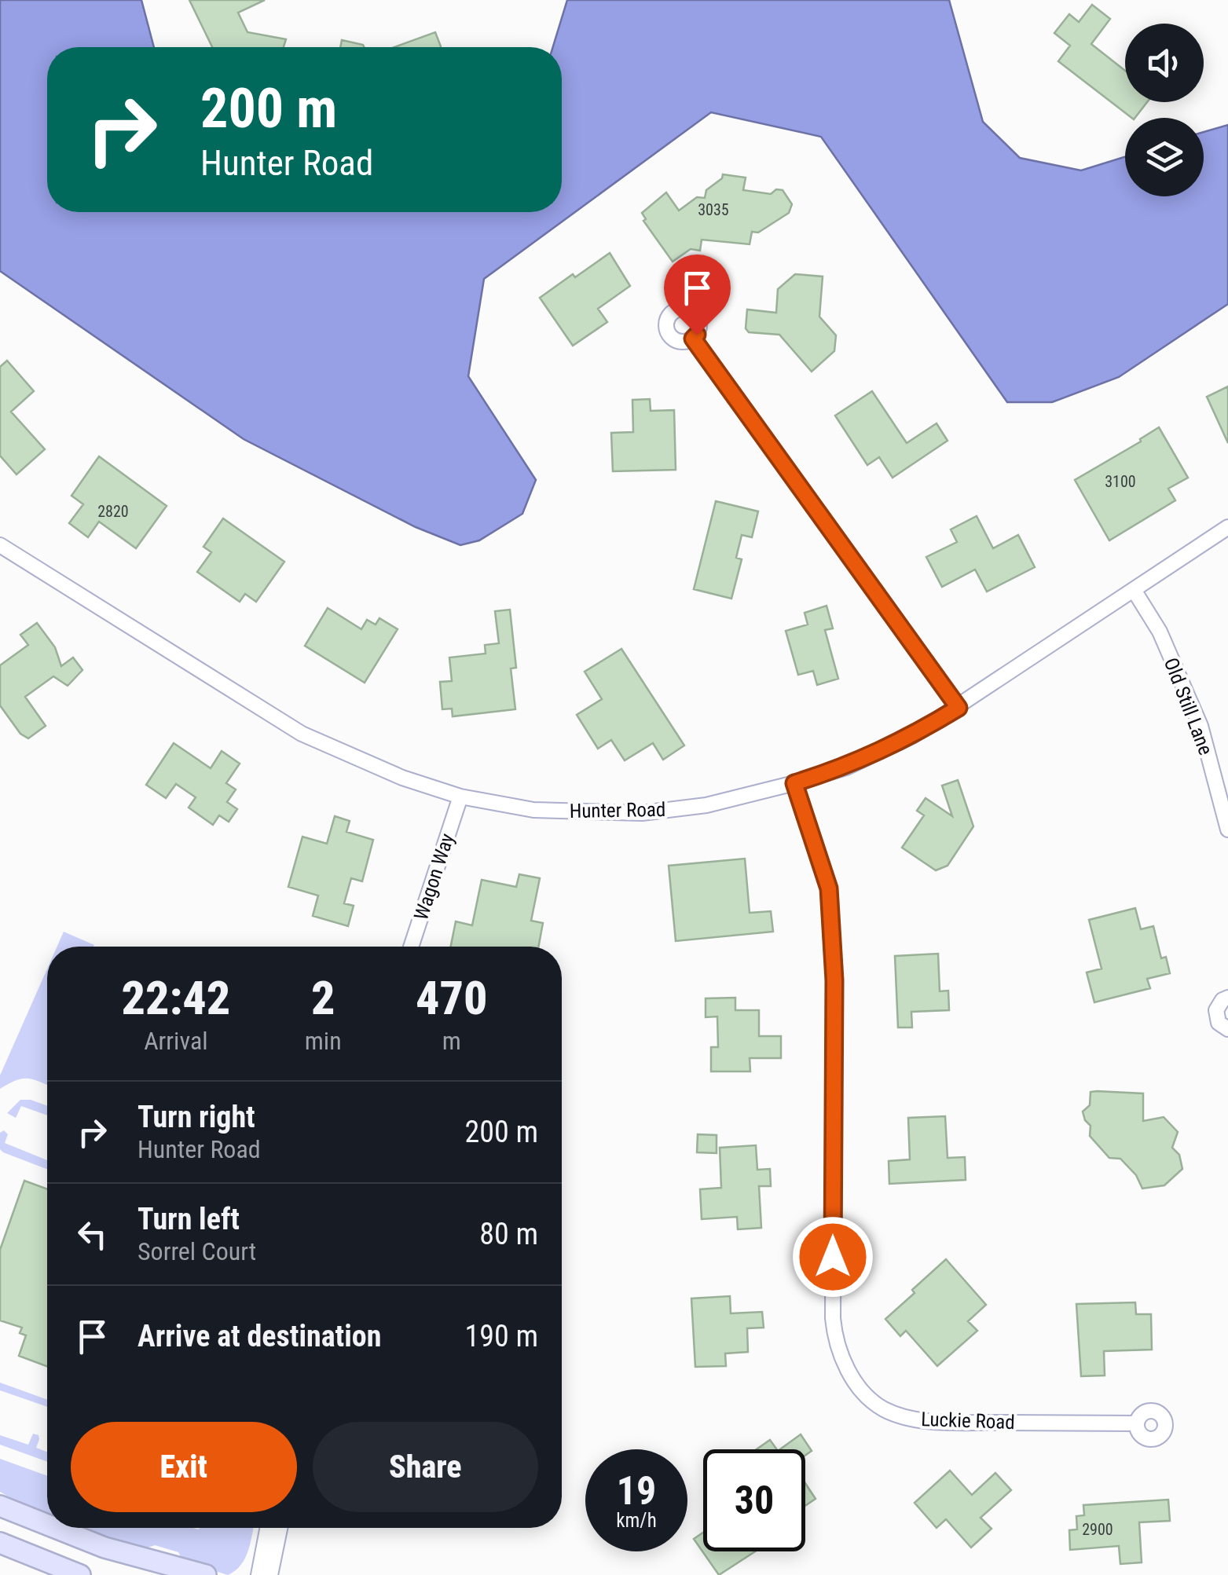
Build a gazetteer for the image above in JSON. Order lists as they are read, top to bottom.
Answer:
{
  "streets": {
    "street": [
      "Old Still Lane",
      "Hunter Road",
      "Wagon Way",
      "Luckie Road"
    ]
  },
  "crossings": [
    ["Old Still Lane", "Hunter Road"],
    ["Hunter Road", "Wagon Way"],
    ["Hunter Road", "Luckie Road"]
  ],
  "house_numbers": [
    "3035",
    "3100",
    "2820",
    "2900"
  ],
  "page": {
    "turn": ["200 m", "Hunter Road"],
    "eta": [
      "22:42",
      "Arrival",
      "2",
      "min",
      "470",
      "m"
    ],
    "list": [
      {
        "name": "Turn right",
        "note": "Hunter Road",
        "value": "200 m"
      },
      {
        "name": "Turn left",
        "note": "Sorrel Court",
        "value": "80 m"
      },
      {
        "name": "Arrive at destination",
        "value": "190 m"
      }
    ],
    "buttons": ["Exit", "Share"],
    "speed": "19 km/h",
    "limit": "30"
  }
}
